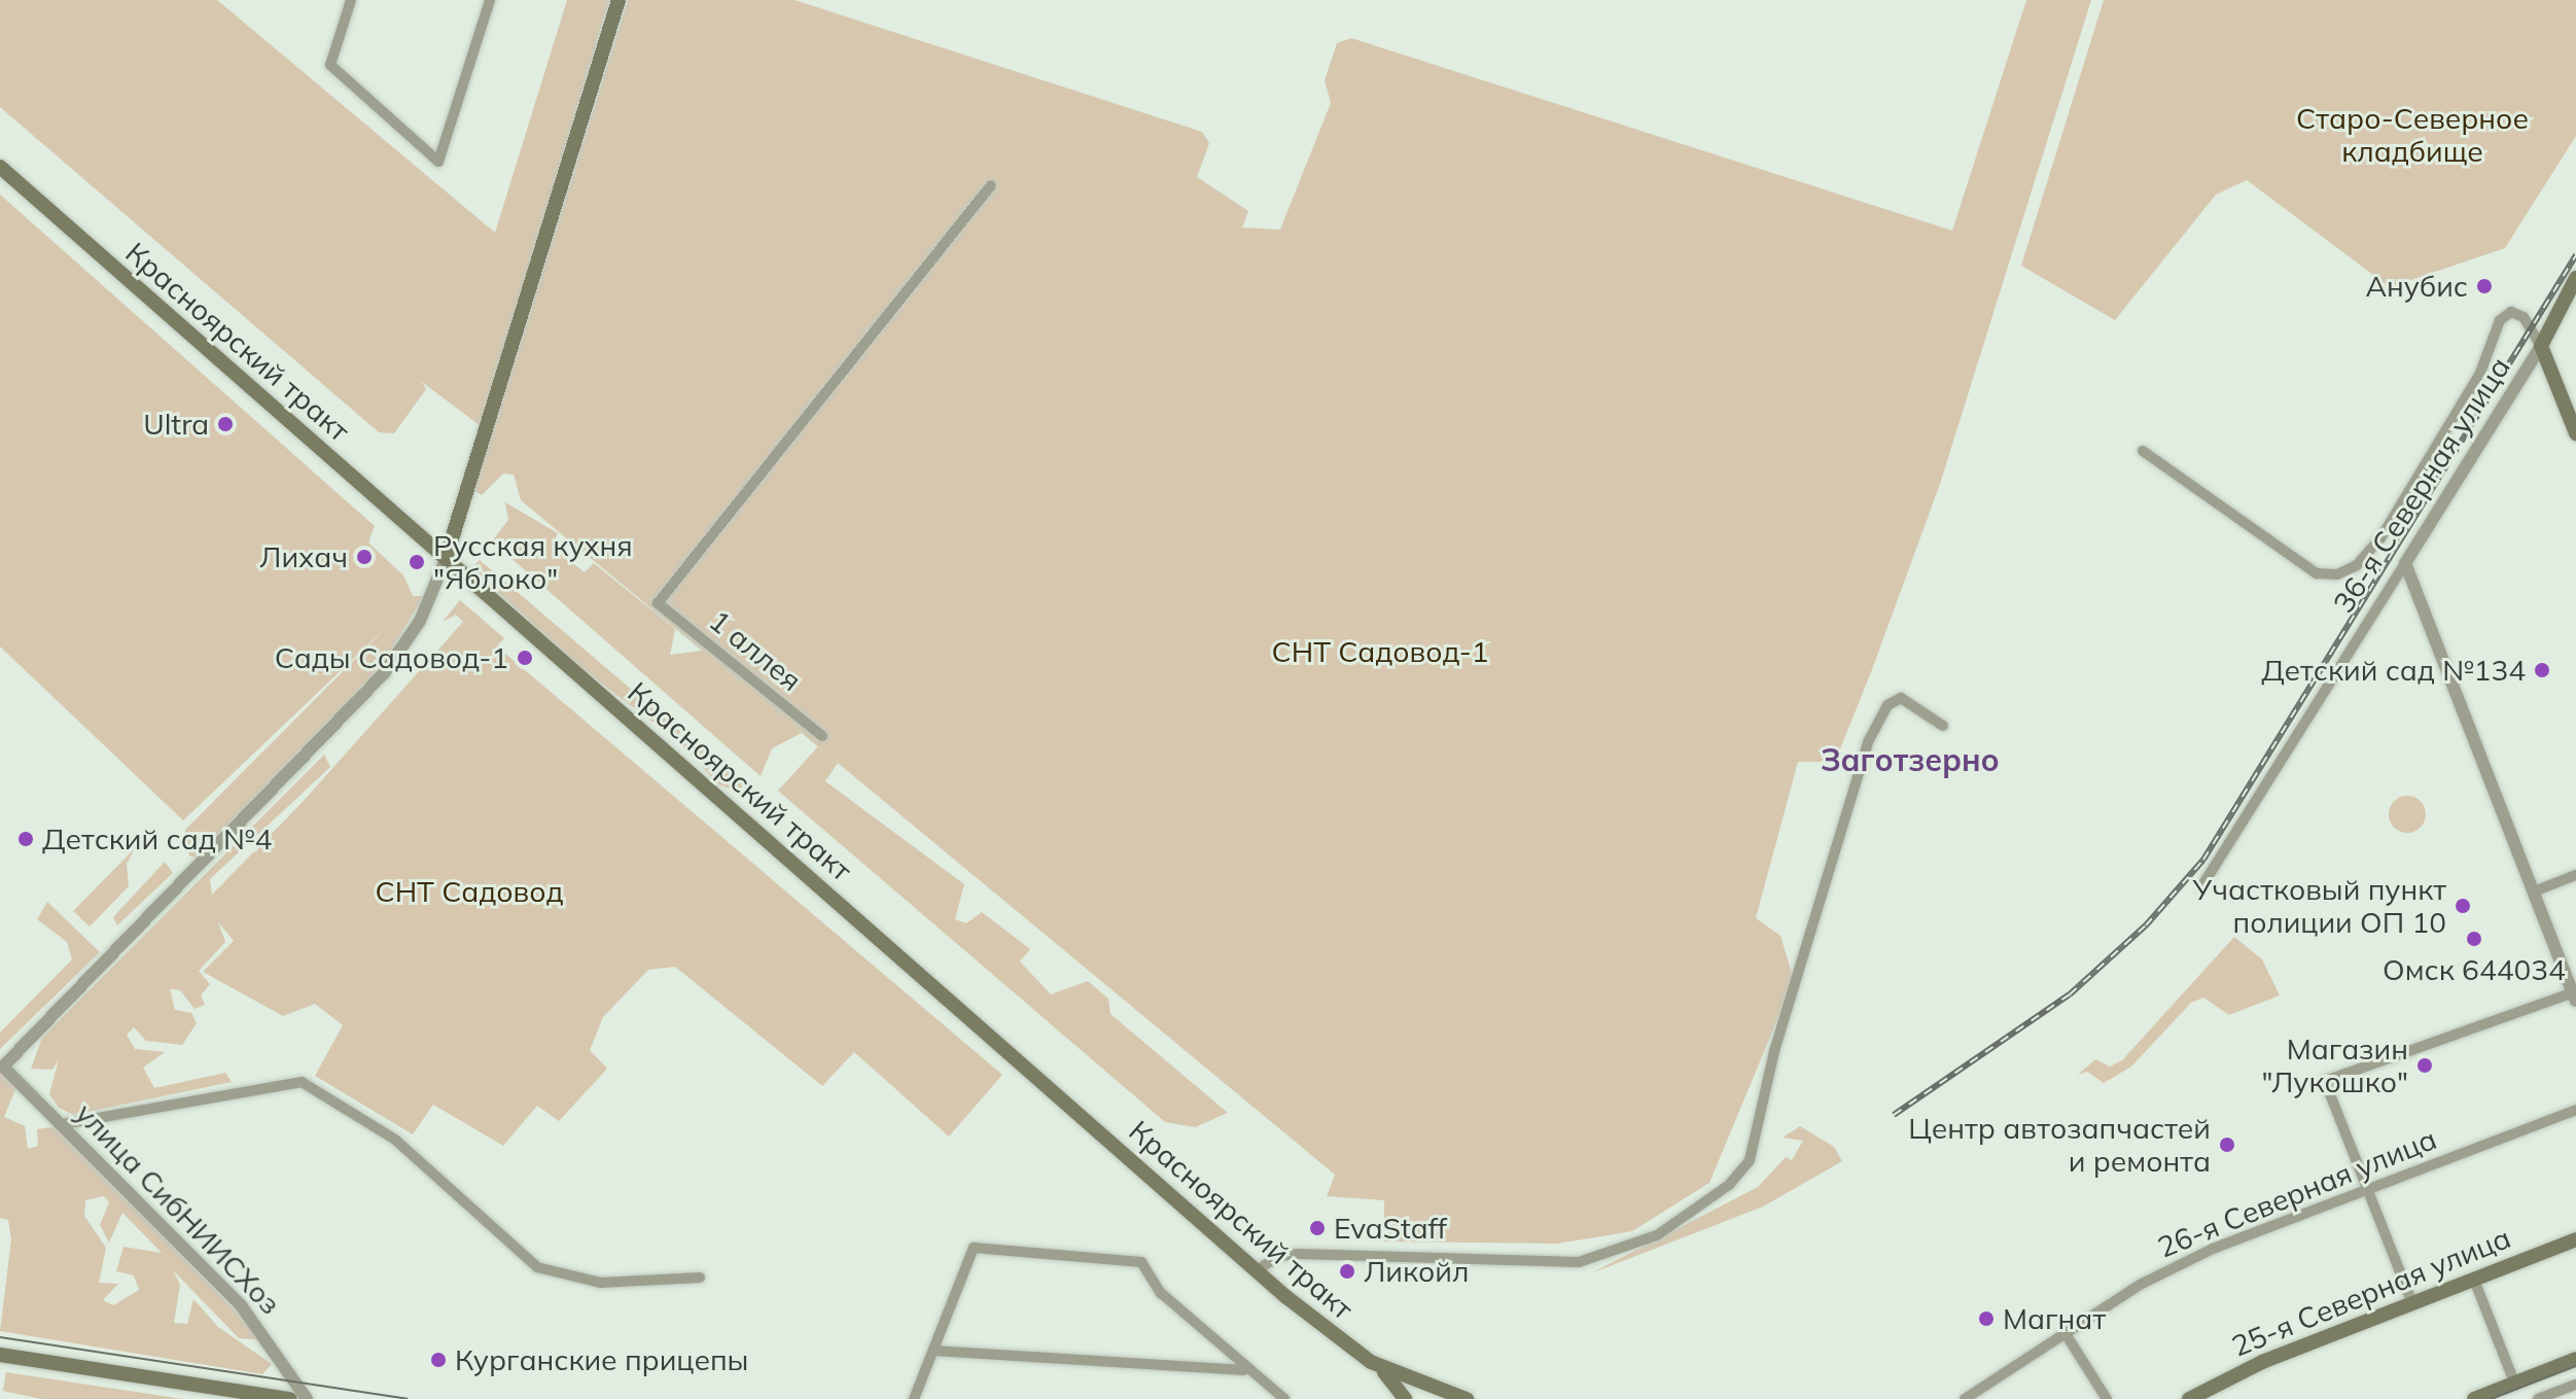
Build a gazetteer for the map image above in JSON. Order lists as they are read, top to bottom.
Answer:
{
  "streets": {
    "main road": ["Красноярский тракт", "36-я Северная улица", "25-я Северная улица"],
    "street": ["1 аллея", "26-я Северная улица", "улица СибНИИСХоз"]
  },
  "districts": ["Заготзерно"],
  "parks": ["Старо-Северное кладбище", "СНТ Садовод-1", "СНТ Садовод"],
  "places": [
    "Анубис",
    "Ultra",
    "Лихач",
    "Русская кухня \"Яблоко\"",
    "Сады Садовод-1",
    "Детский сад №134",
    "Детский сад №4",
    "Участковый пункт полиции ОП 10",
    "Омск 644034",
    "Магазин \"Лукошко\"",
    "Центр автозапчастей и ремонта",
    "EvaStaff",
    "Ликойл",
    "Магнат",
    "Курганские прицепы"
  ]
}
